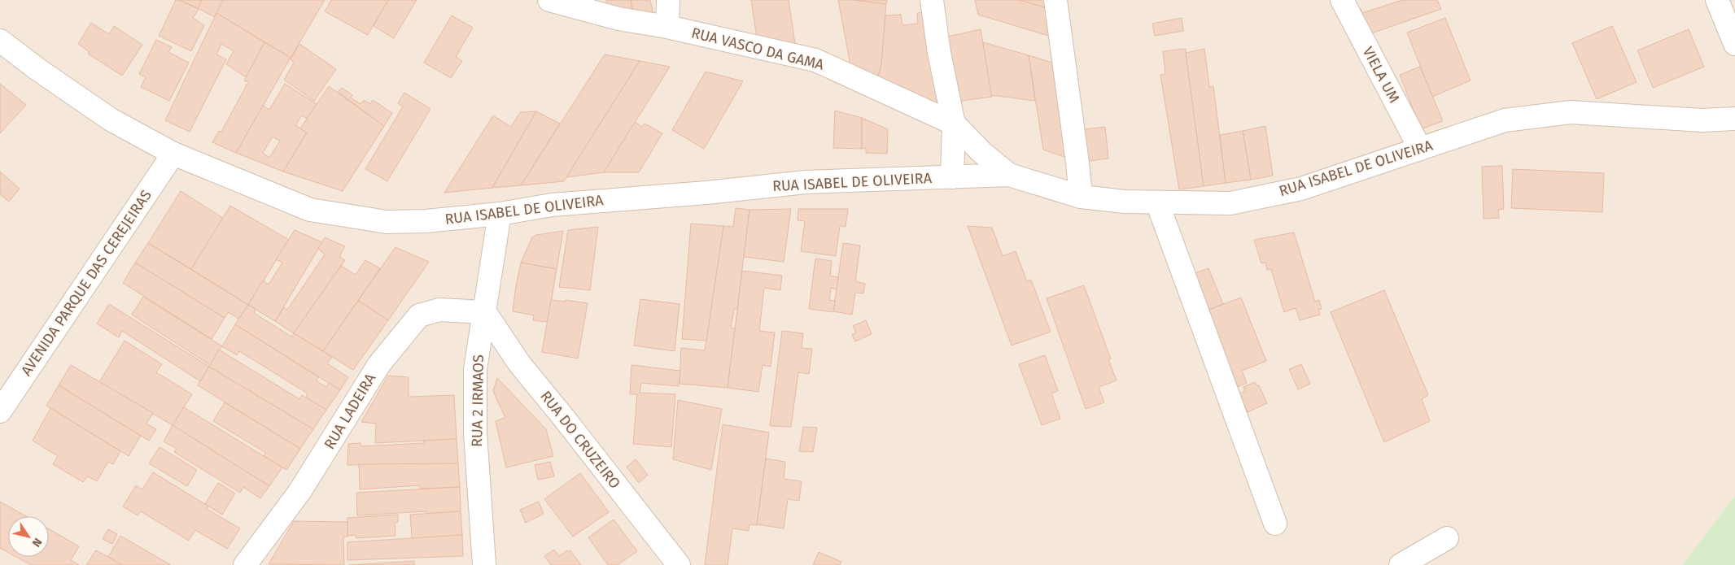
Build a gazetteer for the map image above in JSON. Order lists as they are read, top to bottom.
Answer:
{
  "streets": {
    "street": [
      "RUA VASCO DA GAMA",
      "VIELA UM",
      "RUA ISABEL DE OLIVEIRA",
      "AVENIDA PARQUE DAS CEREJEIRAS",
      "RUA 2 IRMAOS",
      "RUA LADEIRA",
      "RUA DO CRUZEIRO"
    ]
  },
  "crossings": [
    ["RUA VASCO DA GAMA", "RUA ISABEL DE OLIVEIRA"],
    ["VIELA UM", "RUA ISABEL DE OLIVEIRA"],
    ["RUA ISABEL DE OLIVEIRA", "AVENIDA PARQUE DAS CEREJEIRAS"],
    ["RUA ISABEL DE OLIVEIRA", "RUA 2 IRMAOS"],
    ["RUA 2 IRMAOS", "RUA LADEIRA"],
    ["RUA 2 IRMAOS", "RUA DO CRUZEIRO"],
    ["RUA LADEIRA", "RUA DO CRUZEIRO"]
  ],
  "north": "bottom right"
}
